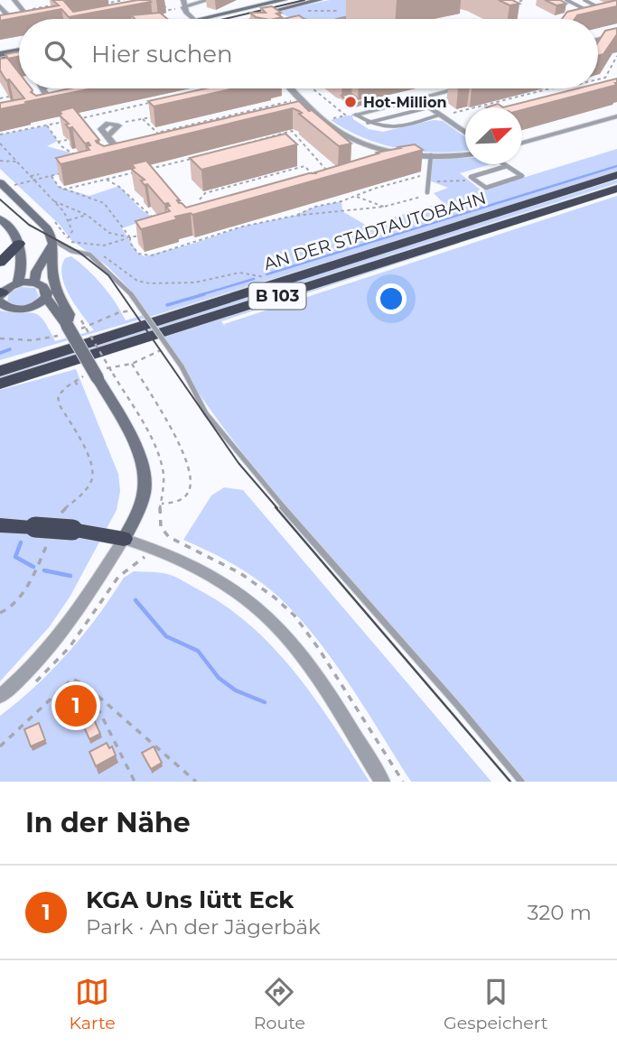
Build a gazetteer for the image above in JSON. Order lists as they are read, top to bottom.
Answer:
{
  "streets": {
    "highway": ["AN DER STADTAUTOBAHN", "B 103"]
  },
  "places": ["Hot-Million"],
  "north": "top right",
  "page": {
    "search": "Hier suchen",
    "pins": "1",
    "heading": "In der Nähe",
    "list": [
      {
        "mark": "1",
        "name": "KGA Uns lütt Eck",
        "note": "Park · An der Jägerbäk",
        "value": "320 m"
      }
    ],
    "nav": ["Karte", "Route", "Gespeichert"]
  }
}
